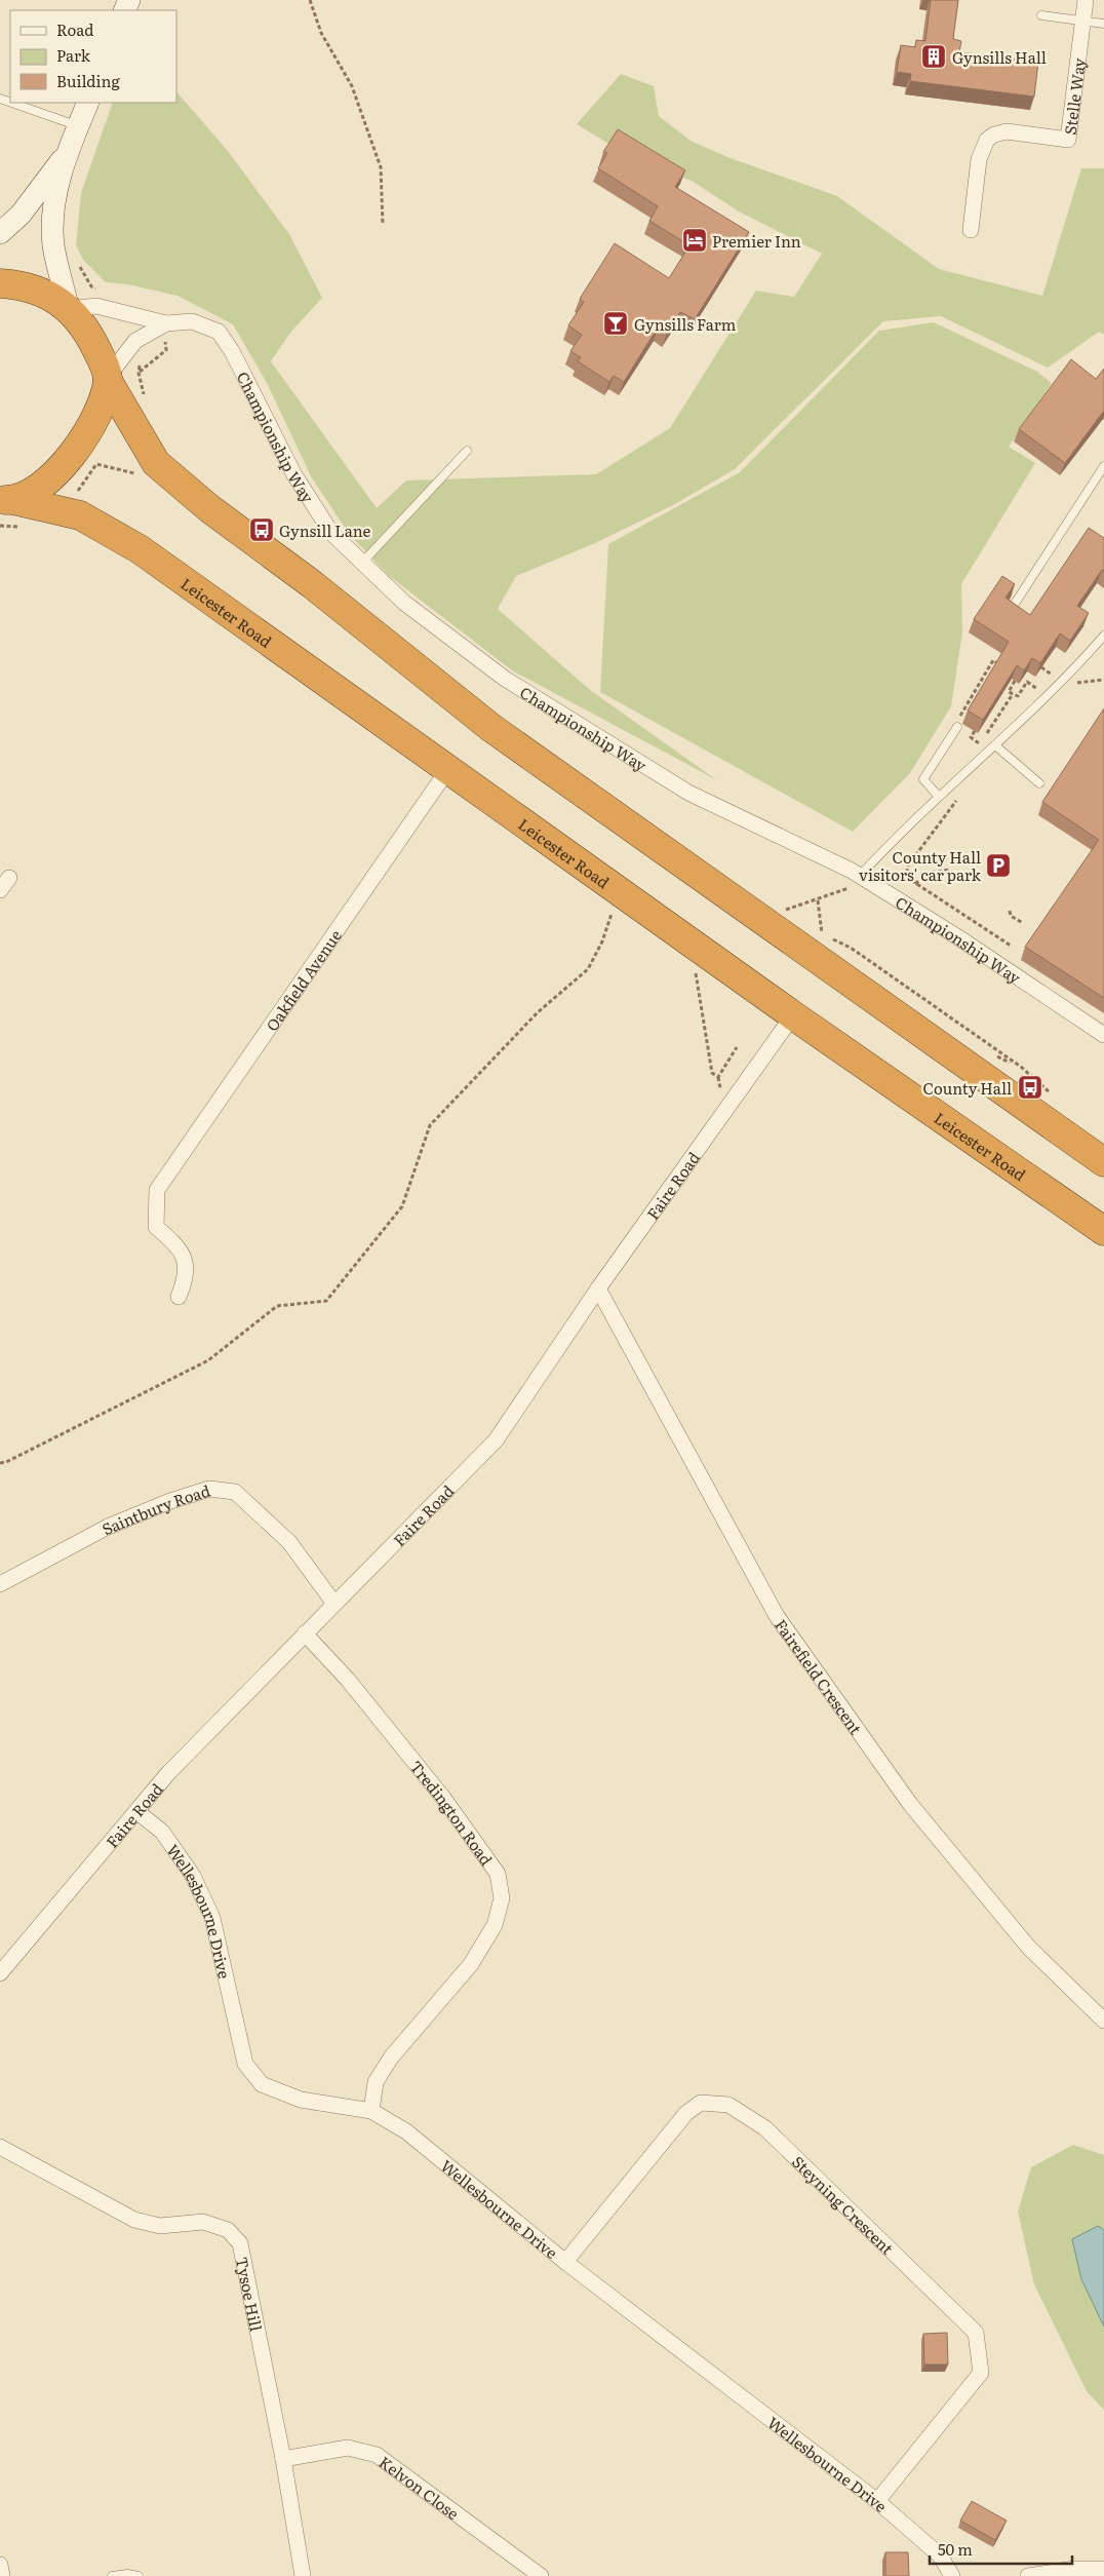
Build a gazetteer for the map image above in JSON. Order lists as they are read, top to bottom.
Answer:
{
  "streets": {
    "highway": ["Leicester Road"],
    "street": [
      "Stelle Way",
      "Championship Way",
      "Oakfield Avenue",
      "Faire Road",
      "Saintbury Road",
      "Fairefield Crescent",
      "Tredington Road",
      "Wellesbourne Drive",
      "Steyning Crescent",
      "Tysoe Hill",
      "Kelvon Close"
    ]
  },
  "crossings": [
    ["Leicester Road", "Oakfield Avenue"],
    ["Leicester Road", "Faire Road"],
    ["Faire Road", "Saintbury Road"],
    ["Faire Road", "Fairefield Crescent"],
    ["Faire Road", "Tredington Road"],
    ["Faire Road", "Wellesbourne Drive"],
    ["Tredington Road", "Wellesbourne Drive"],
    ["Wellesbourne Drive", "Steyning Crescent"],
    ["Tysoe Hill", "Kelvon Close"]
  ],
  "places": {
    "building": ["Gynsills Hall"],
    "hotel": ["Premier Inn"],
    "bar": ["Gynsills Farm"],
    "bus stop": ["Gynsill Lane", "County Hall"],
    "parking": ["County Hall visitors' car park"]
  },
  "legend": ["Road", "Park", "Building"],
  "scale_bar": "50 m"
}
